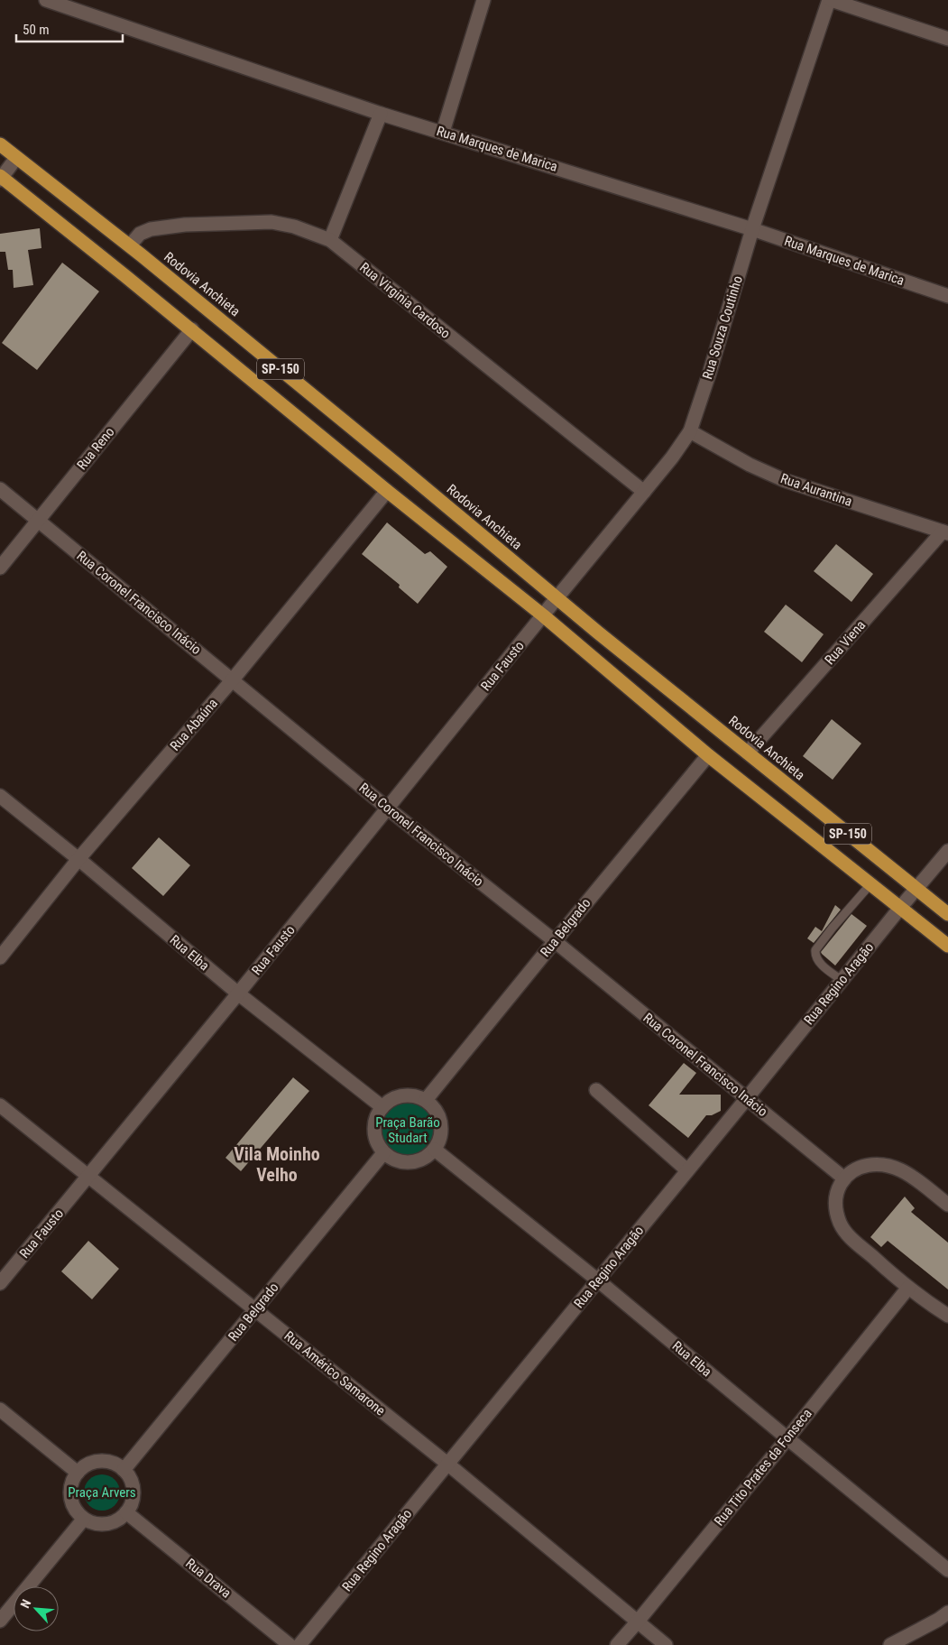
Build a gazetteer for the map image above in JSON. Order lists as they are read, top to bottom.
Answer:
{
  "streets": {
    "highway": ["Rodovia Anchieta", "SP-150"],
    "street": [
      "Rua Marques de Marica",
      "Rua Virginia Cardoso",
      "Rua Souza Coutinho",
      "Rua Reno",
      "Rua Aurantina",
      "Rua Coronel Francisco Inácio",
      "Rua Viena",
      "Rua Fausto",
      "Rua Abaúna",
      "Rua Belgrado",
      "Rua Elba",
      "Rua Regino Aragão",
      "Rua Américo Samarone",
      "Rua Tito Prates da Fonseca",
      "Rua Drava"
    ]
  },
  "crossings": [
    ["Rua Marques de Marica", "Rua Souza Coutinho"],
    ["Rodovia Anchieta", "Rua Virginia Cardoso"],
    ["Rodovia Anchieta", "Rua Souza Coutinho"],
    ["Rodovia Anchieta", "Rua Viena"],
    ["Rodovia Anchieta", "Rua Regino Aragão"],
    ["Rua Virginia Cardoso", "Rua Souza Coutinho"],
    ["Rua Souza Coutinho", "SP-150"],
    ["Rua Souza Coutinho", "Rua Aurantina"],
    ["Rua Souza Coutinho", "Rua Fausto"],
    ["SP-150", "Rua Reno"],
    ["SP-150", "Rua Fausto"],
    ["SP-150", "Rua Abaúna"],
    ["SP-150", "Rua Belgrado"],
    ["SP-150", "Rua Regino Aragão"],
    ["Rua Reno", "Rua Coronel Francisco Inácio"],
    ["Rua Aurantina", "Rua Viena"],
    ["Rua Coronel Francisco Inácio", "Rua Fausto"],
    ["Rua Coronel Francisco Inácio", "Rua Abaúna"],
    ["Rua Coronel Francisco Inácio", "Rua Belgrado"],
    ["Rua Coronel Francisco Inácio", "Rua Regino Aragão"],
    ["Rua Fausto", "Rua Elba"],
    ["Rua Fausto", "Rua Américo Samarone"],
    ["Rua Abaúna", "Rua Elba"],
    ["Rua Belgrado", "Rua Elba"],
    ["Rua Belgrado", "Rua Américo Samarone"],
    ["Rua Belgrado", "Rua Drava"],
    ["Rua Elba", "Rua Regino Aragão"],
    ["Rua Elba", "Rua Tito Prates da Fonseca"],
    ["Rua Regino Aragão", "Rua Américo Samarone"],
    ["Rua Américo Samarone", "Rua Tito Prates da Fonseca"]
  ],
  "districts": ["Vila Moinho Velho"],
  "parks": ["Praça Barão Studart", "Praça Arvers"],
  "scale_bar": "50 m",
  "north": "top left"
}
